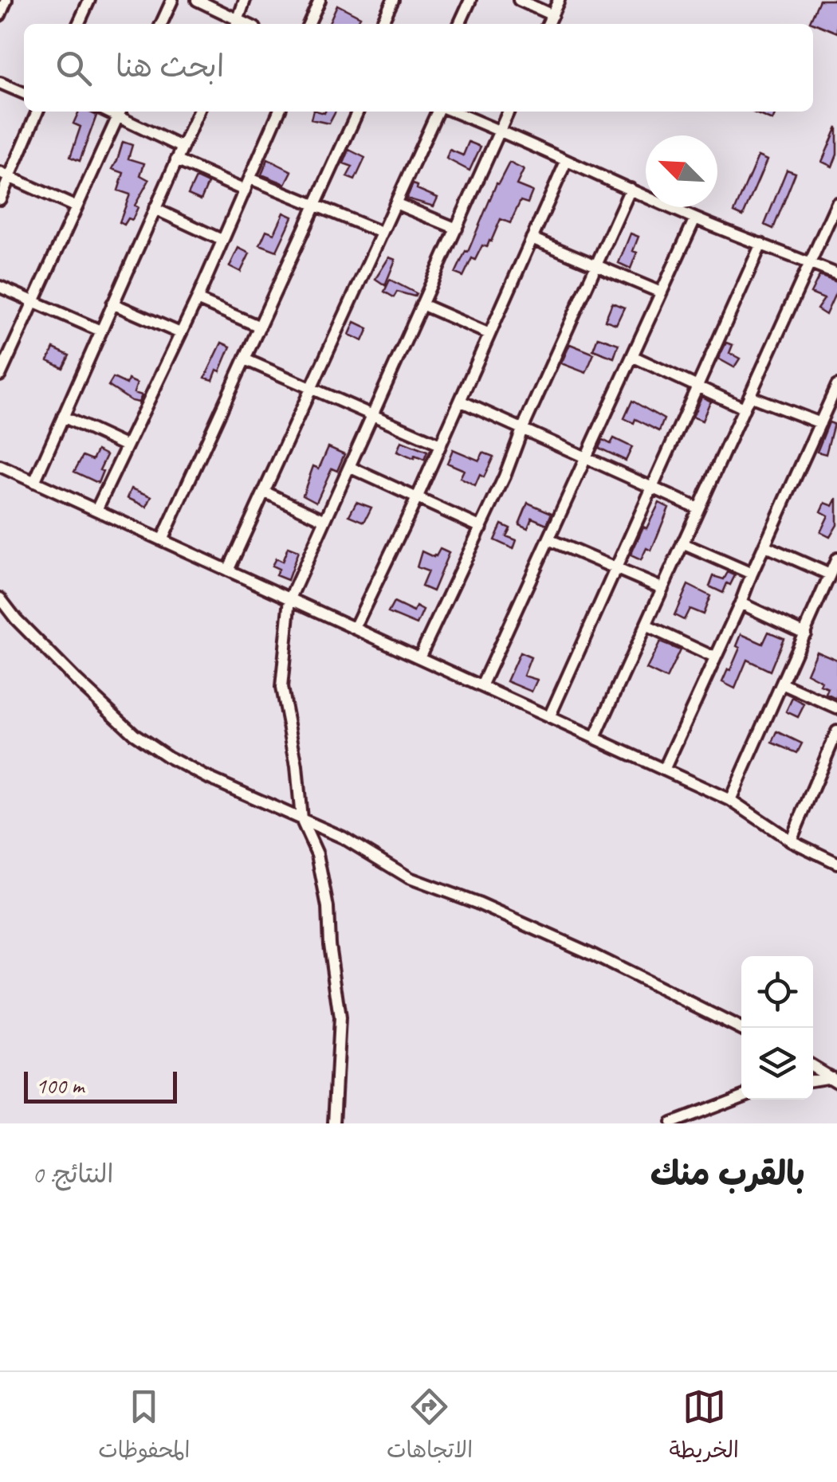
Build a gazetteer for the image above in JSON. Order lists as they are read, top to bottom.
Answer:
{
  "scale_bar": "100 m",
  "north": "top left",
  "page": {
    "search": "ابحث هنا",
    "scale": "100 m",
    "heading": ["بالقرب منك", "النتائج: 0"],
    "nav": ["الخريطة", "الاتجاهات", "المحفوظات"]
  }
}
